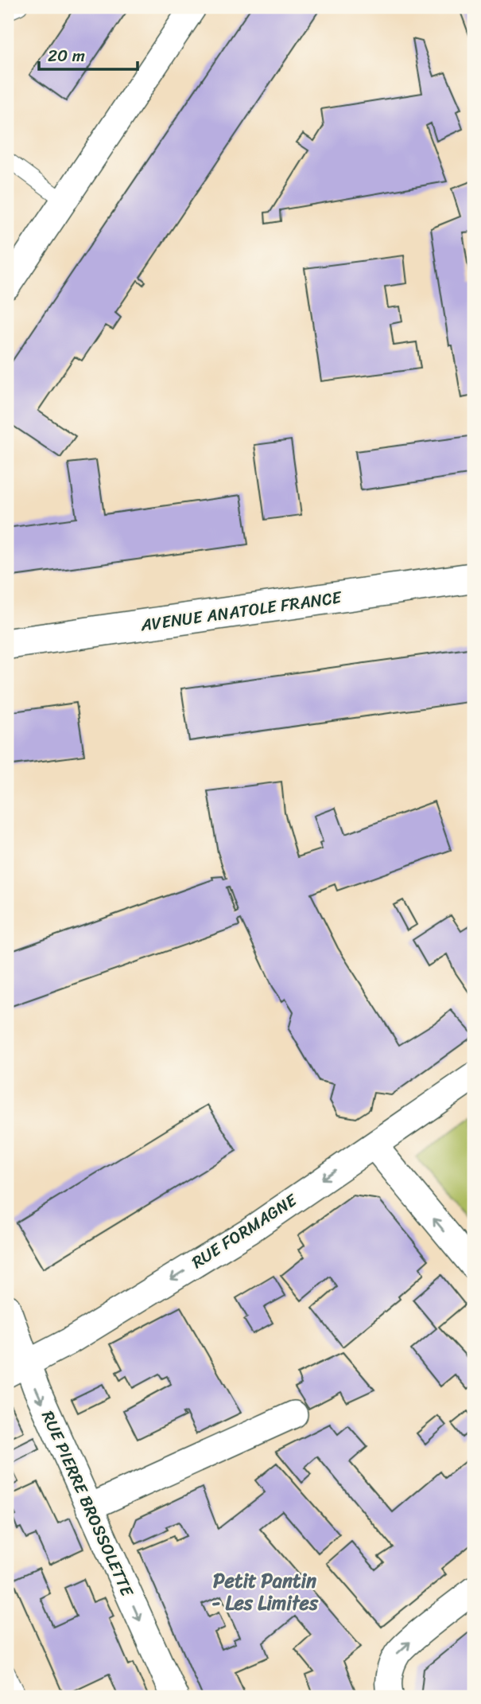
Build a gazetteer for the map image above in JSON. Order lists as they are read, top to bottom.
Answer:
{
  "streets": {
    "street": ["AVENUE ANATOLE FRANCE", "RUE FORMAGNE", "RUE PIERRE BROSSOLETTE"]
  },
  "crossings": [
    ["RUE FORMAGNE", "RUE PIERRE BROSSOLETTE"]
  ],
  "one_way": ["RUE PIERRE BROSSOLETTE"],
  "districts": ["Petit Pantin - Les Limites"],
  "scale_bar": "20 m"
}
